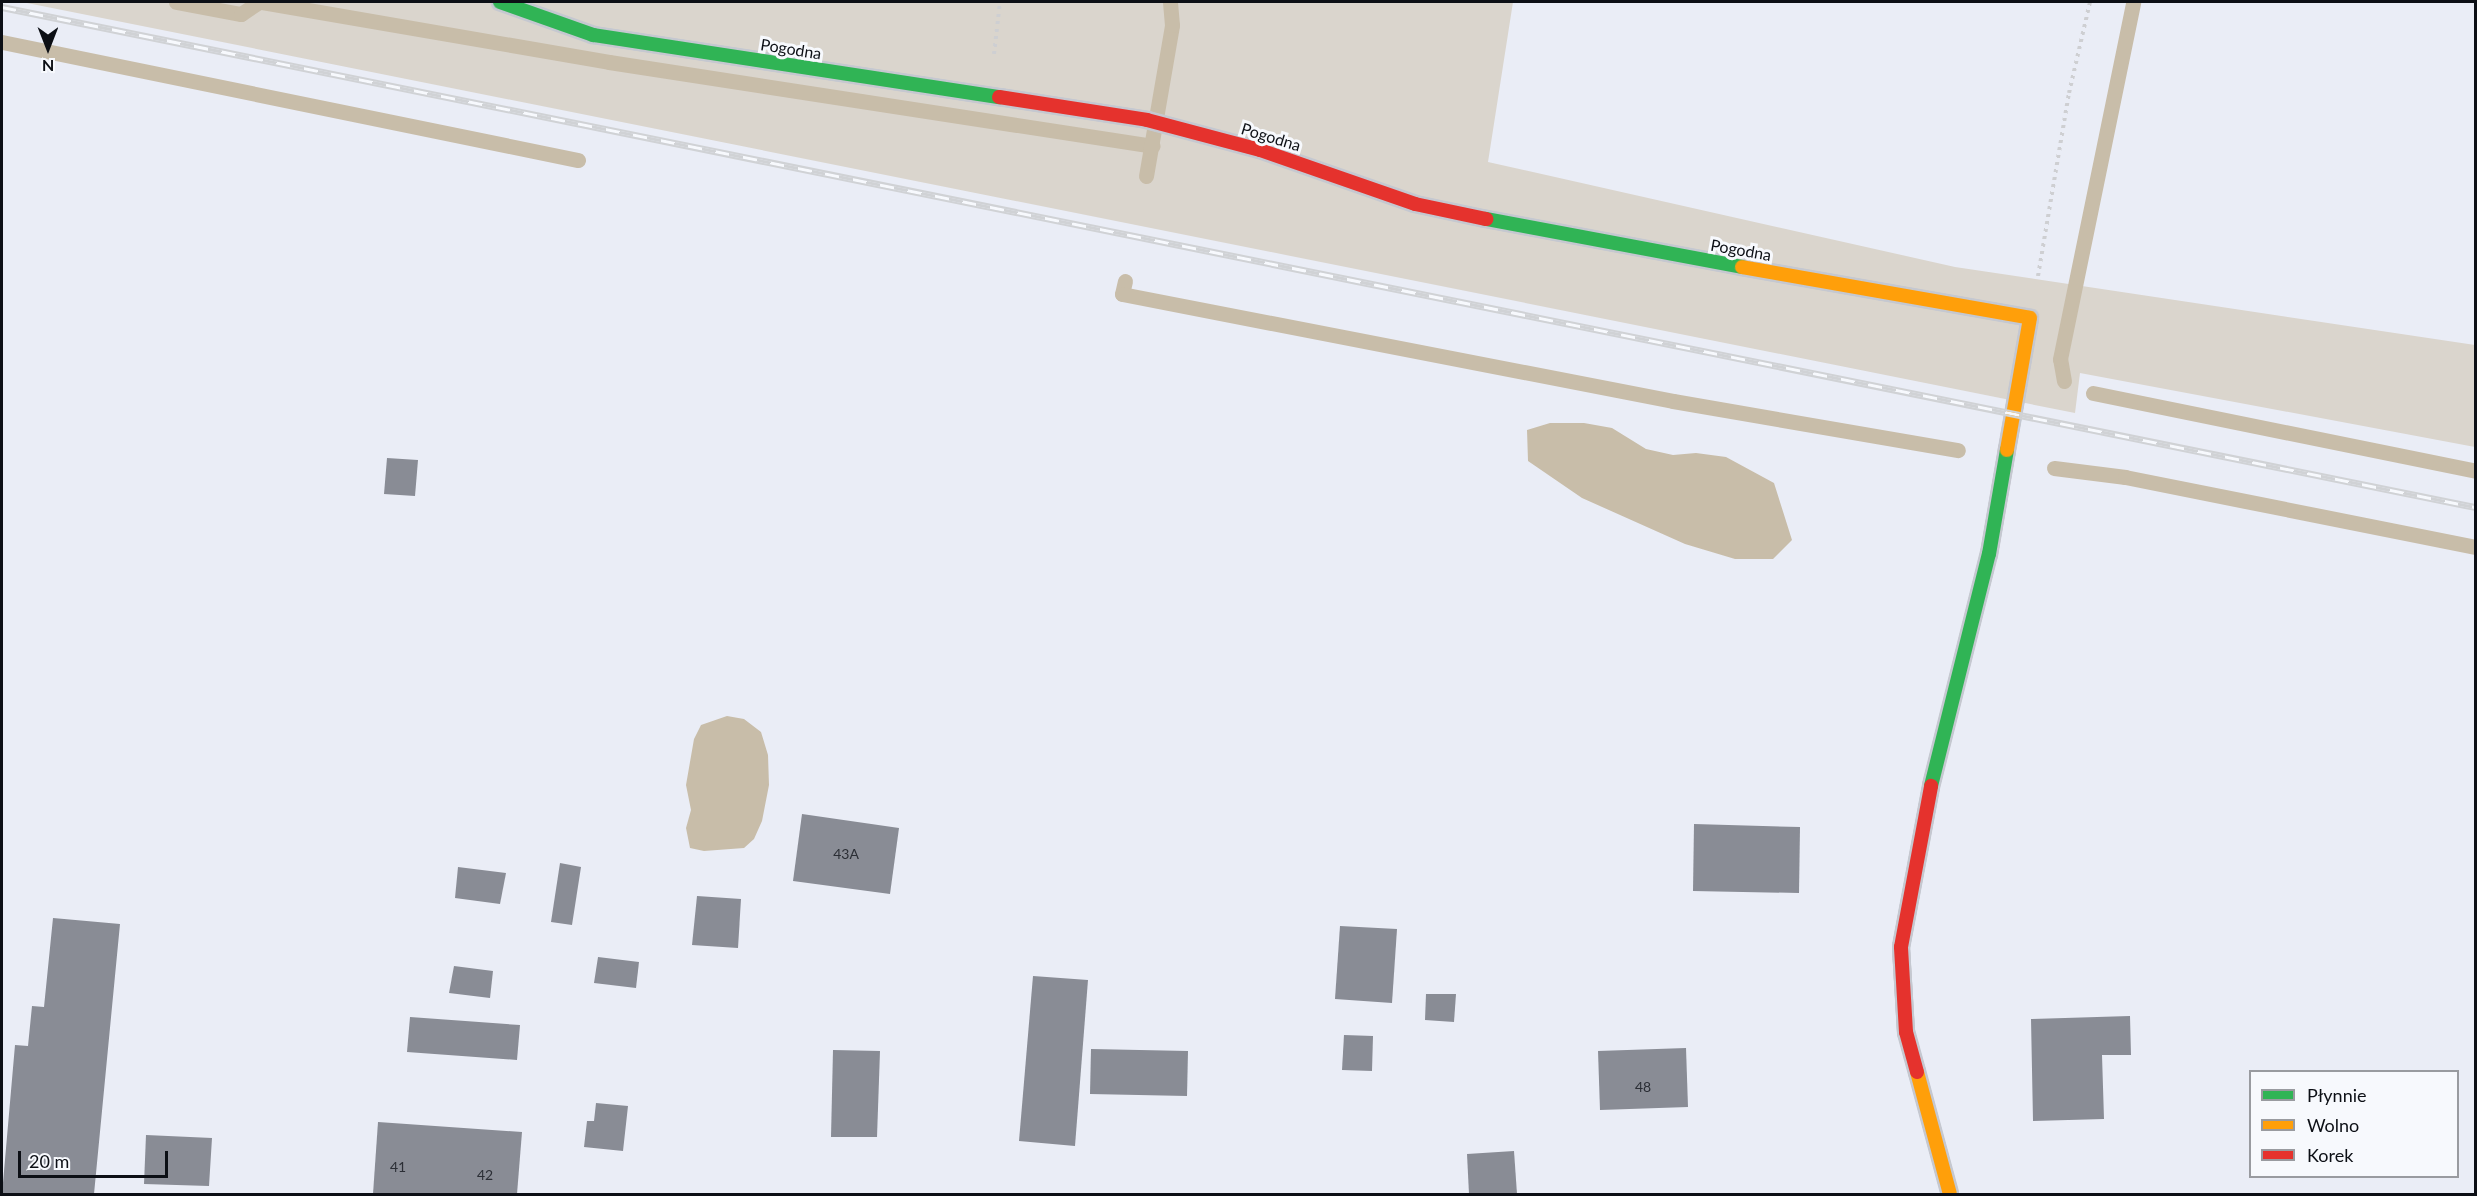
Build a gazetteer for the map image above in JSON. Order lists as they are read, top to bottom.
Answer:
{
  "streets": {
    "street": ["Pogodna"]
  },
  "house_numbers": [
    "43A",
    "48",
    "41",
    "42"
  ],
  "legend": ["Płynnie", "Wolno", "Korek"],
  "scale_bar": "20 m",
  "north": "bottom"
}
